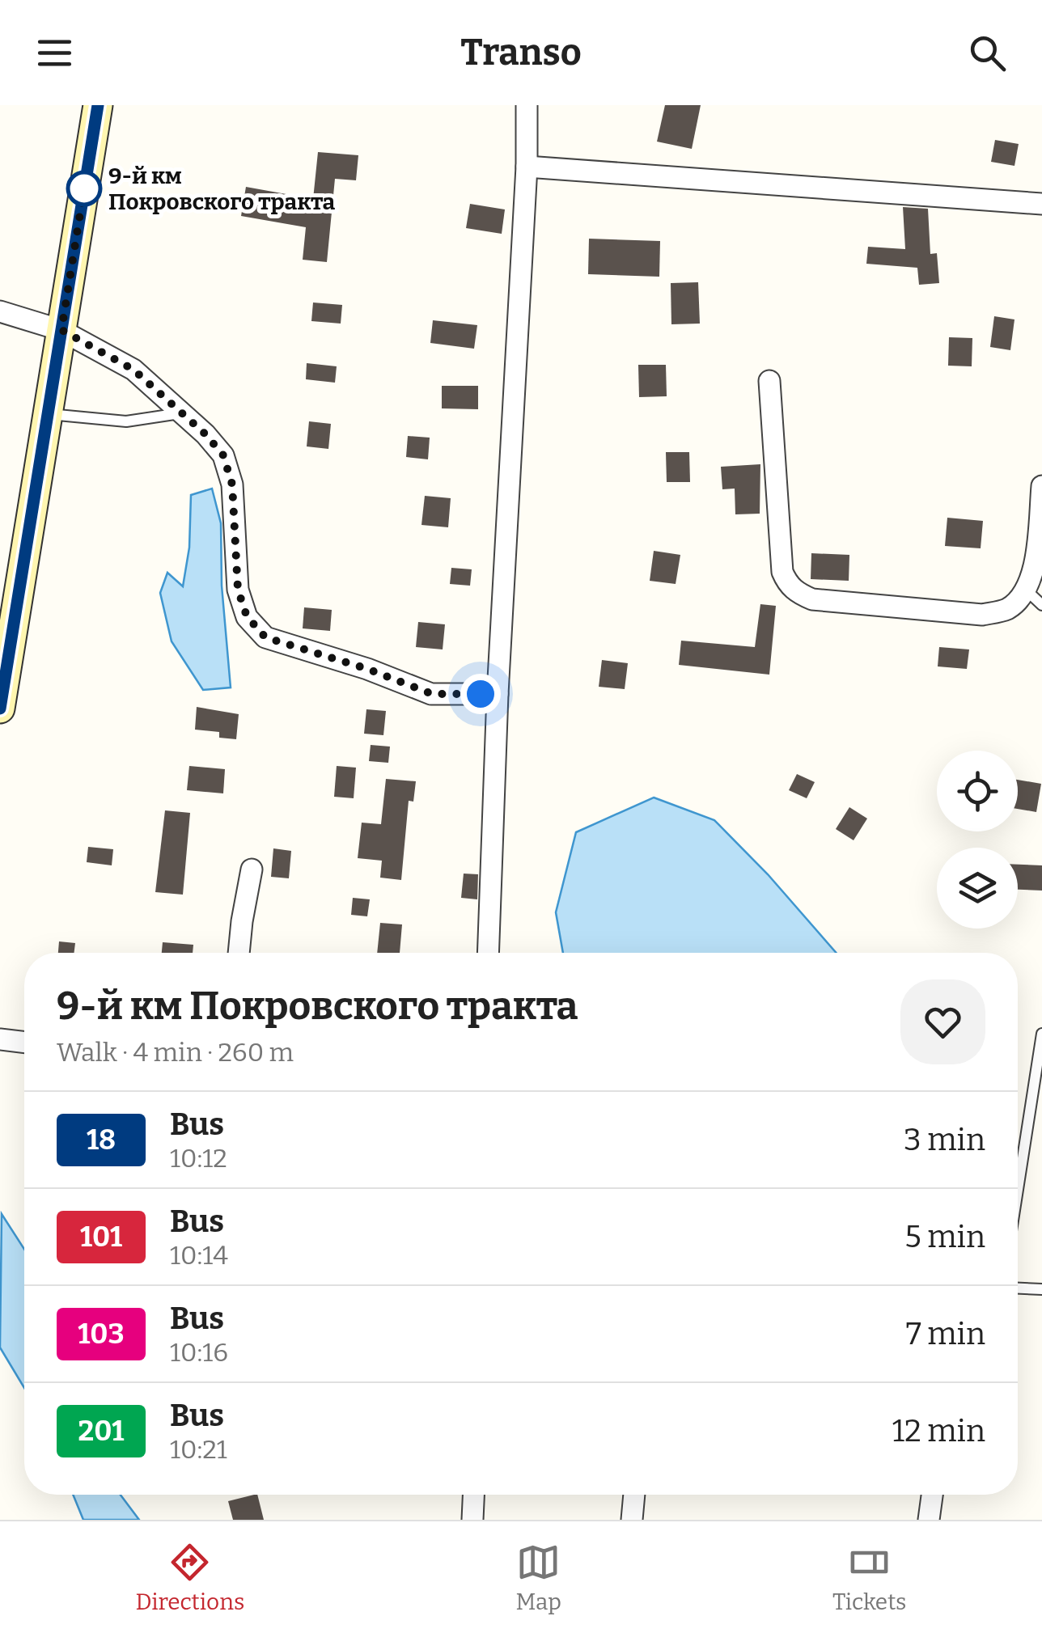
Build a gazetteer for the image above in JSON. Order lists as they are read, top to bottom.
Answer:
{
  "places": ["9-й км Покровского тракта"],
  "lines": ["bus line 18"],
  "page": {
    "header": "Transo",
    "heading": ["9-й км Покровского тракта", "Walk · 4 min · 260 m"],
    "list": [
      {
        "mark": "18",
        "name": "Bus",
        "note": "10:12",
        "value": "3 min"
      },
      {
        "mark": "101",
        "name": "Bus",
        "note": "10:14",
        "value": "5 min"
      },
      {
        "mark": "103",
        "name": "Bus",
        "note": "10:16",
        "value": "7 min"
      },
      {
        "mark": "201",
        "name": "Bus",
        "note": "10:21",
        "value": "12 min"
      }
    ],
    "tabs": ["Directions", "Map", "Tickets"]
  }
}
